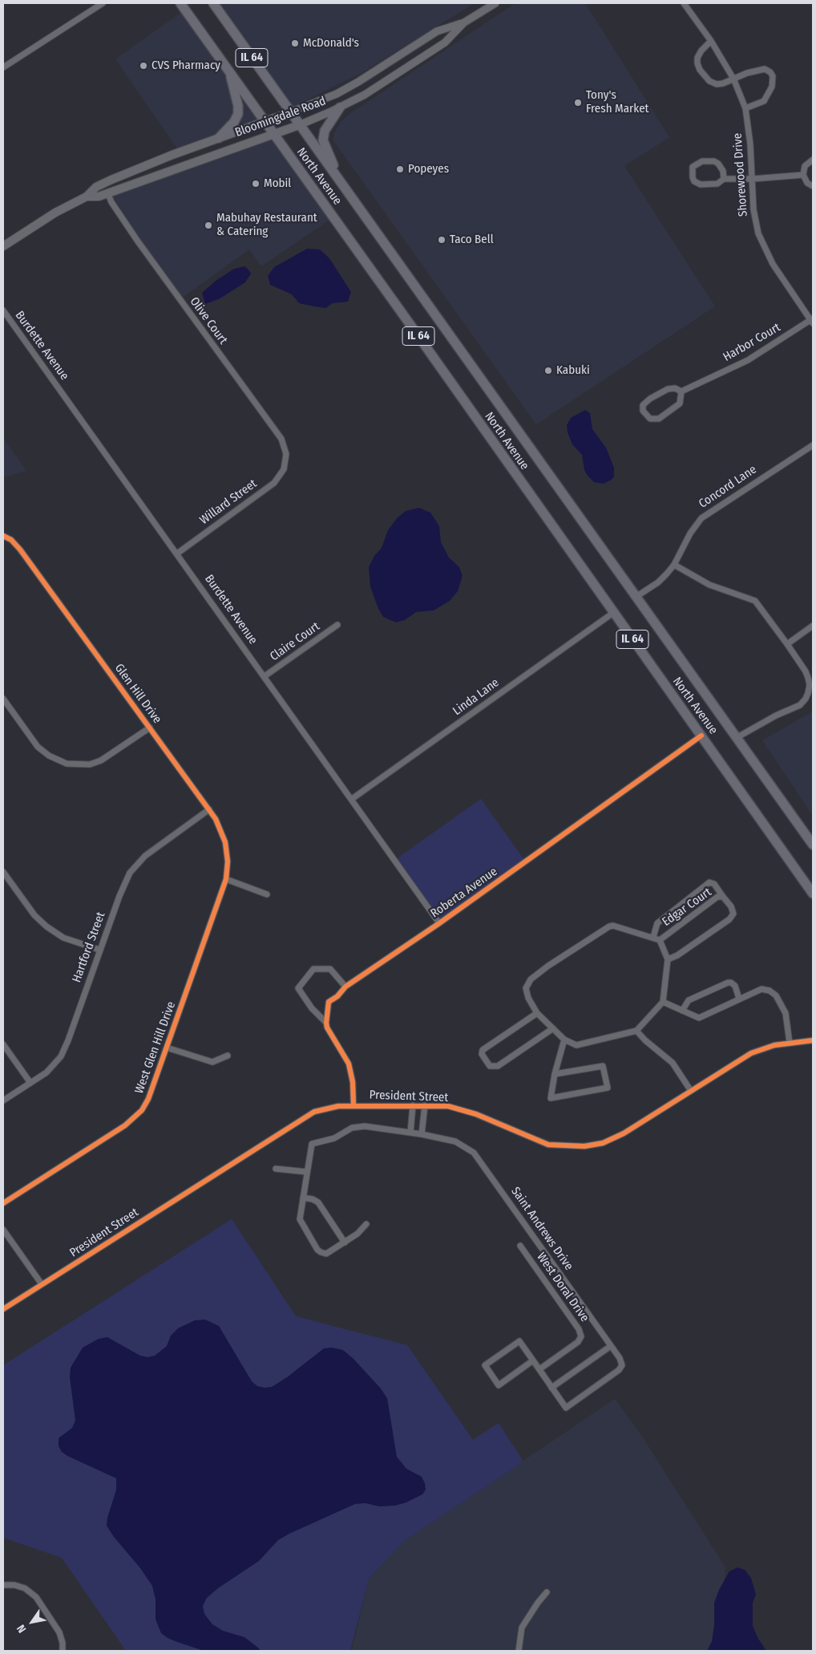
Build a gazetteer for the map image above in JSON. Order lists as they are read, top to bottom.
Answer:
{
  "streets": {
    "main road": ["IL 64", "Bloomingdale Road", "North Avenue"],
    "street": [
      "Shorewood Drive",
      "Olive Court",
      "Harbor Court",
      "Burdette Avenue",
      "Concord Lane",
      "Willard Street",
      "Claire Court",
      "Glen Hill Drive",
      "Linda Lane",
      "Roberta Avenue",
      "Edgar Court",
      "Hartford Street",
      "West Glen Hill Drive",
      "President Street",
      "Saint Andrews Drive",
      "West Doral Drive"
    ]
  },
  "crossings": [
    ["Bloomingdale Road", "North Avenue"],
    ["Bloomingdale Road", "Olive Court"],
    ["Shorewood Drive", "Harbor Court"],
    ["North Avenue", "Concord Lane"],
    ["North Avenue", "Linda Lane"],
    ["North Avenue", "Roberta Avenue"],
    ["Olive Court", "Willard Street"],
    ["Burdette Avenue", "Willard Street"],
    ["Burdette Avenue", "Claire Court"],
    ["Burdette Avenue", "Linda Lane"],
    ["Burdette Avenue", "Roberta Avenue"],
    ["Glen Hill Drive", "Hartford Street"],
    ["Glen Hill Drive", "West Glen Hill Drive"]
  ],
  "places": [
    "McDonald's",
    "CVS Pharmacy",
    "Tony's Fresh Market",
    "Popeyes",
    "Mobil",
    "Mabuhay Restaurant & Catering",
    "Taco Bell",
    "Kabuki"
  ],
  "north": "bottom left"
}
